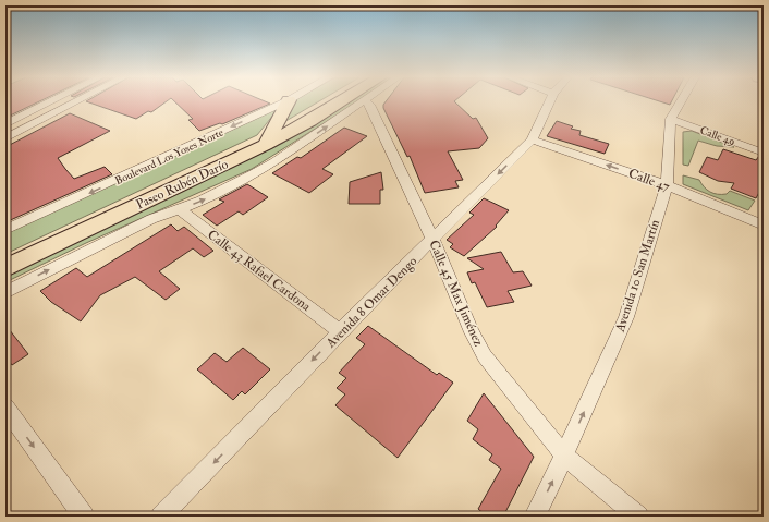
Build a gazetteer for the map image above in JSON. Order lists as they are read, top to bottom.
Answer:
{
  "streets": {
    "highway": ["Paseo Rubén Darío"],
    "street": [
      "Calle 49",
      "Boulevard Los Yoses Norte",
      "Calle 47",
      "Calle 43 Rafael Cardona",
      "Avenida 10 San Martín",
      "Calle 45 Max Jiménez",
      "Avenida 8 Omar Dengo"
    ]
  },
  "crossings": [
    ["Calle 49", "Avenida 10 San Martín"],
    ["Calle 47", "Avenida 10 San Martín"],
    ["Calle 47", "Avenida 8 Omar Dengo"],
    ["Calle 43 Rafael Cardona", "Avenida 8 Omar Dengo"],
    ["Avenida 10 San Martín", "Calle 45 Max Jiménez"],
    ["Calle 45 Max Jiménez", "Avenida 8 Omar Dengo"]
  ],
  "one_way": ["Calle 47", "Avenida 10 San Martín", "Avenida 8 Omar Dengo"]
}
